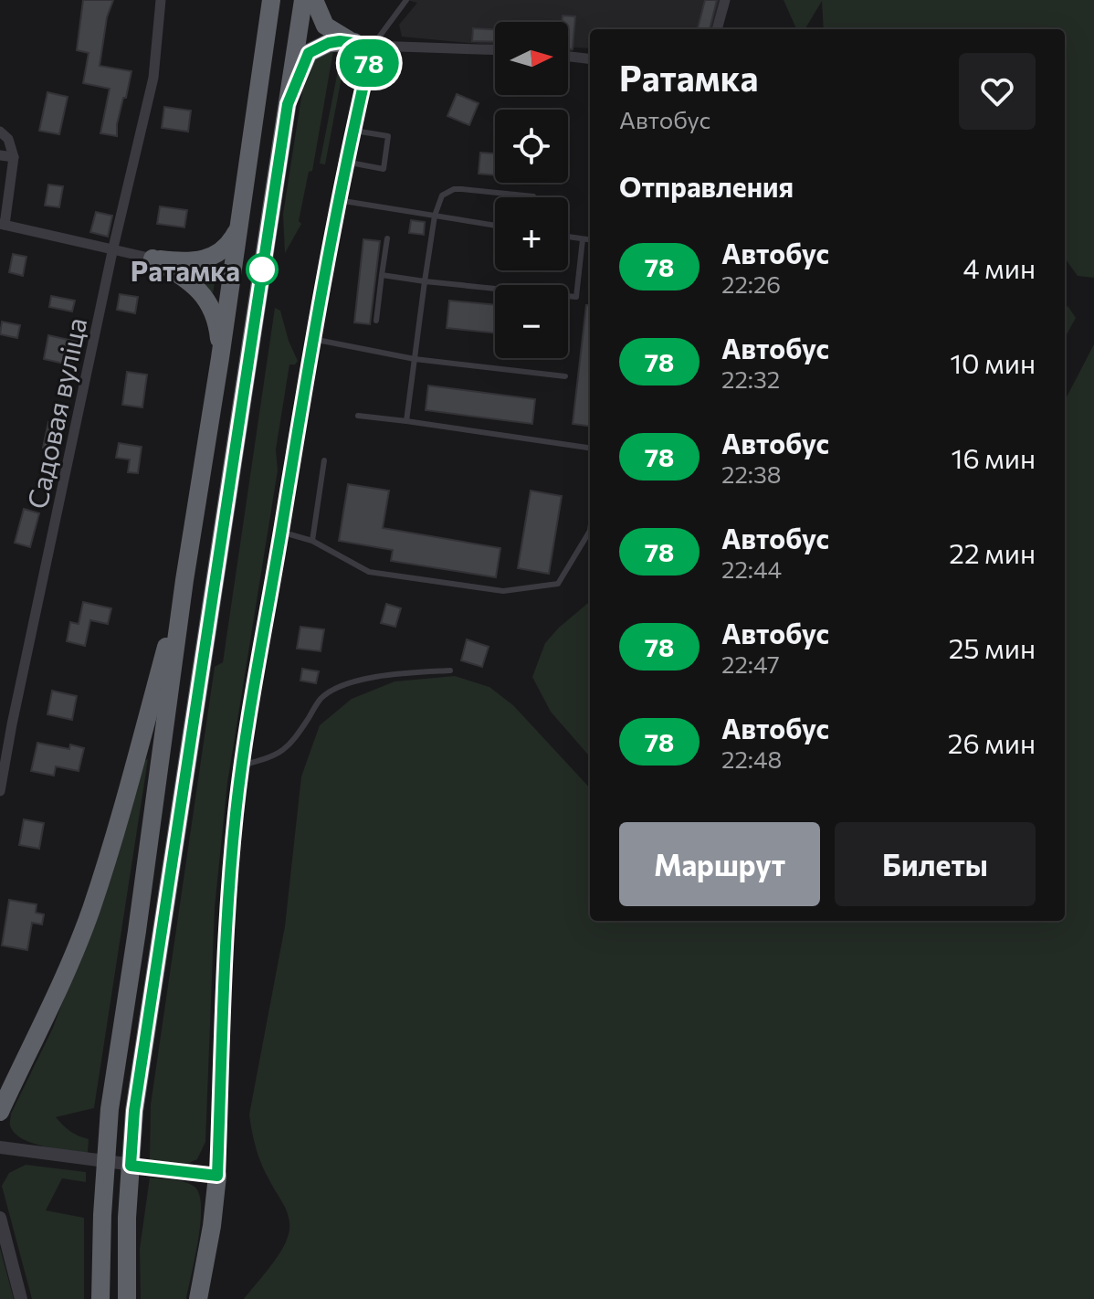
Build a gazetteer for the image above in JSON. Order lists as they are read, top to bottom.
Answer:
{
  "streets": {
    "street": ["Садовая вуліца"]
  },
  "places": ["Ратамка"],
  "lines": ["bus line 78"],
  "north": "right",
  "page": {
    "on_map": "78",
    "map_buttons": ["+", "−"],
    "heading": [
      ["Ратамка", "Автобус"],
      "Отправления"
    ],
    "list": [
      {
        "mark": "78",
        "name": "Автобус",
        "note": "22:26",
        "value": "4 мин"
      },
      {
        "mark": "78",
        "name": "Автобус",
        "note": "22:32",
        "value": "10 мин"
      },
      {
        "mark": "78",
        "name": "Автобус",
        "note": "22:38",
        "value": "16 мин"
      },
      {
        "mark": "78",
        "name": "Автобус",
        "note": "22:44",
        "value": "22 мин"
      },
      {
        "mark": "78",
        "name": "Автобус",
        "note": "22:47",
        "value": "25 мин"
      },
      {
        "mark": "78",
        "name": "Автобус",
        "note": "22:48",
        "value": "26 мин"
      }
    ],
    "buttons": ["Маршрут", "Билеты"]
  }
}
